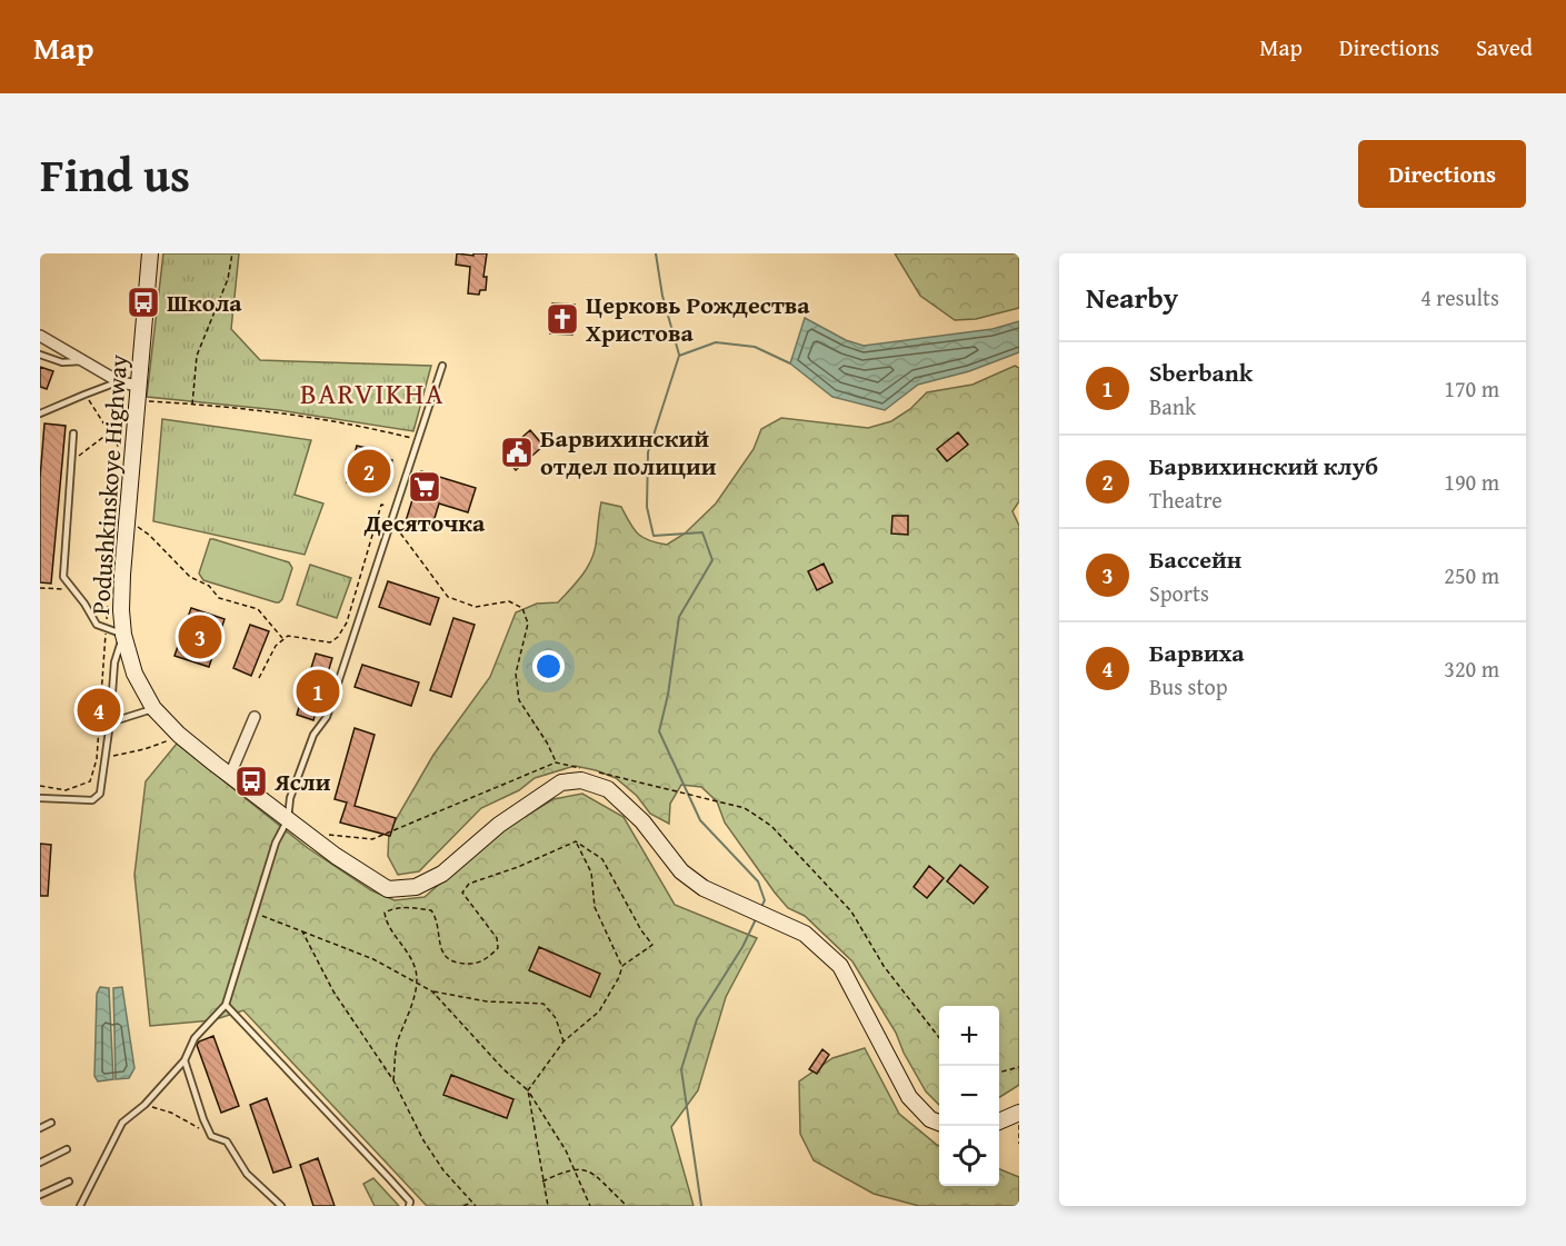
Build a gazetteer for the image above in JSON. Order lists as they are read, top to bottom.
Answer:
{
  "streets": {
    "main road": ["Podushkinskoye Highway"]
  },
  "districts": ["BARVIKHA"],
  "places": {
    "bus stop": ["Школа", "Ясли"],
    "church": ["Церковь Рождества Христова"],
    "public building": ["Барвихинский отдел полиции"],
    "supermarket": ["Десяточка"]
  },
  "page": {
    "header": "Map",
    "nav": ["Map", "Directions", "Saved"],
    "title": "Find us",
    "buttons": "Directions",
    "heading": ["Nearby", "4 results"],
    "list": [
      {
        "mark": "1",
        "name": "Sberbank",
        "note": "Bank",
        "value": "170 m"
      },
      {
        "mark": "2",
        "name": "Барвихинский клуб",
        "note": "Theatre",
        "value": "190 m"
      },
      {
        "mark": "3",
        "name": "Бассейн",
        "note": "Sports",
        "value": "250 m"
      },
      {
        "mark": "4",
        "name": "Барвиха",
        "note": "Bus stop",
        "value": "320 m"
      }
    ],
    "pins": [
      "2",
      "3",
      "1",
      "4"
    ],
    "map_buttons": ["+", "−"]
  }
}
